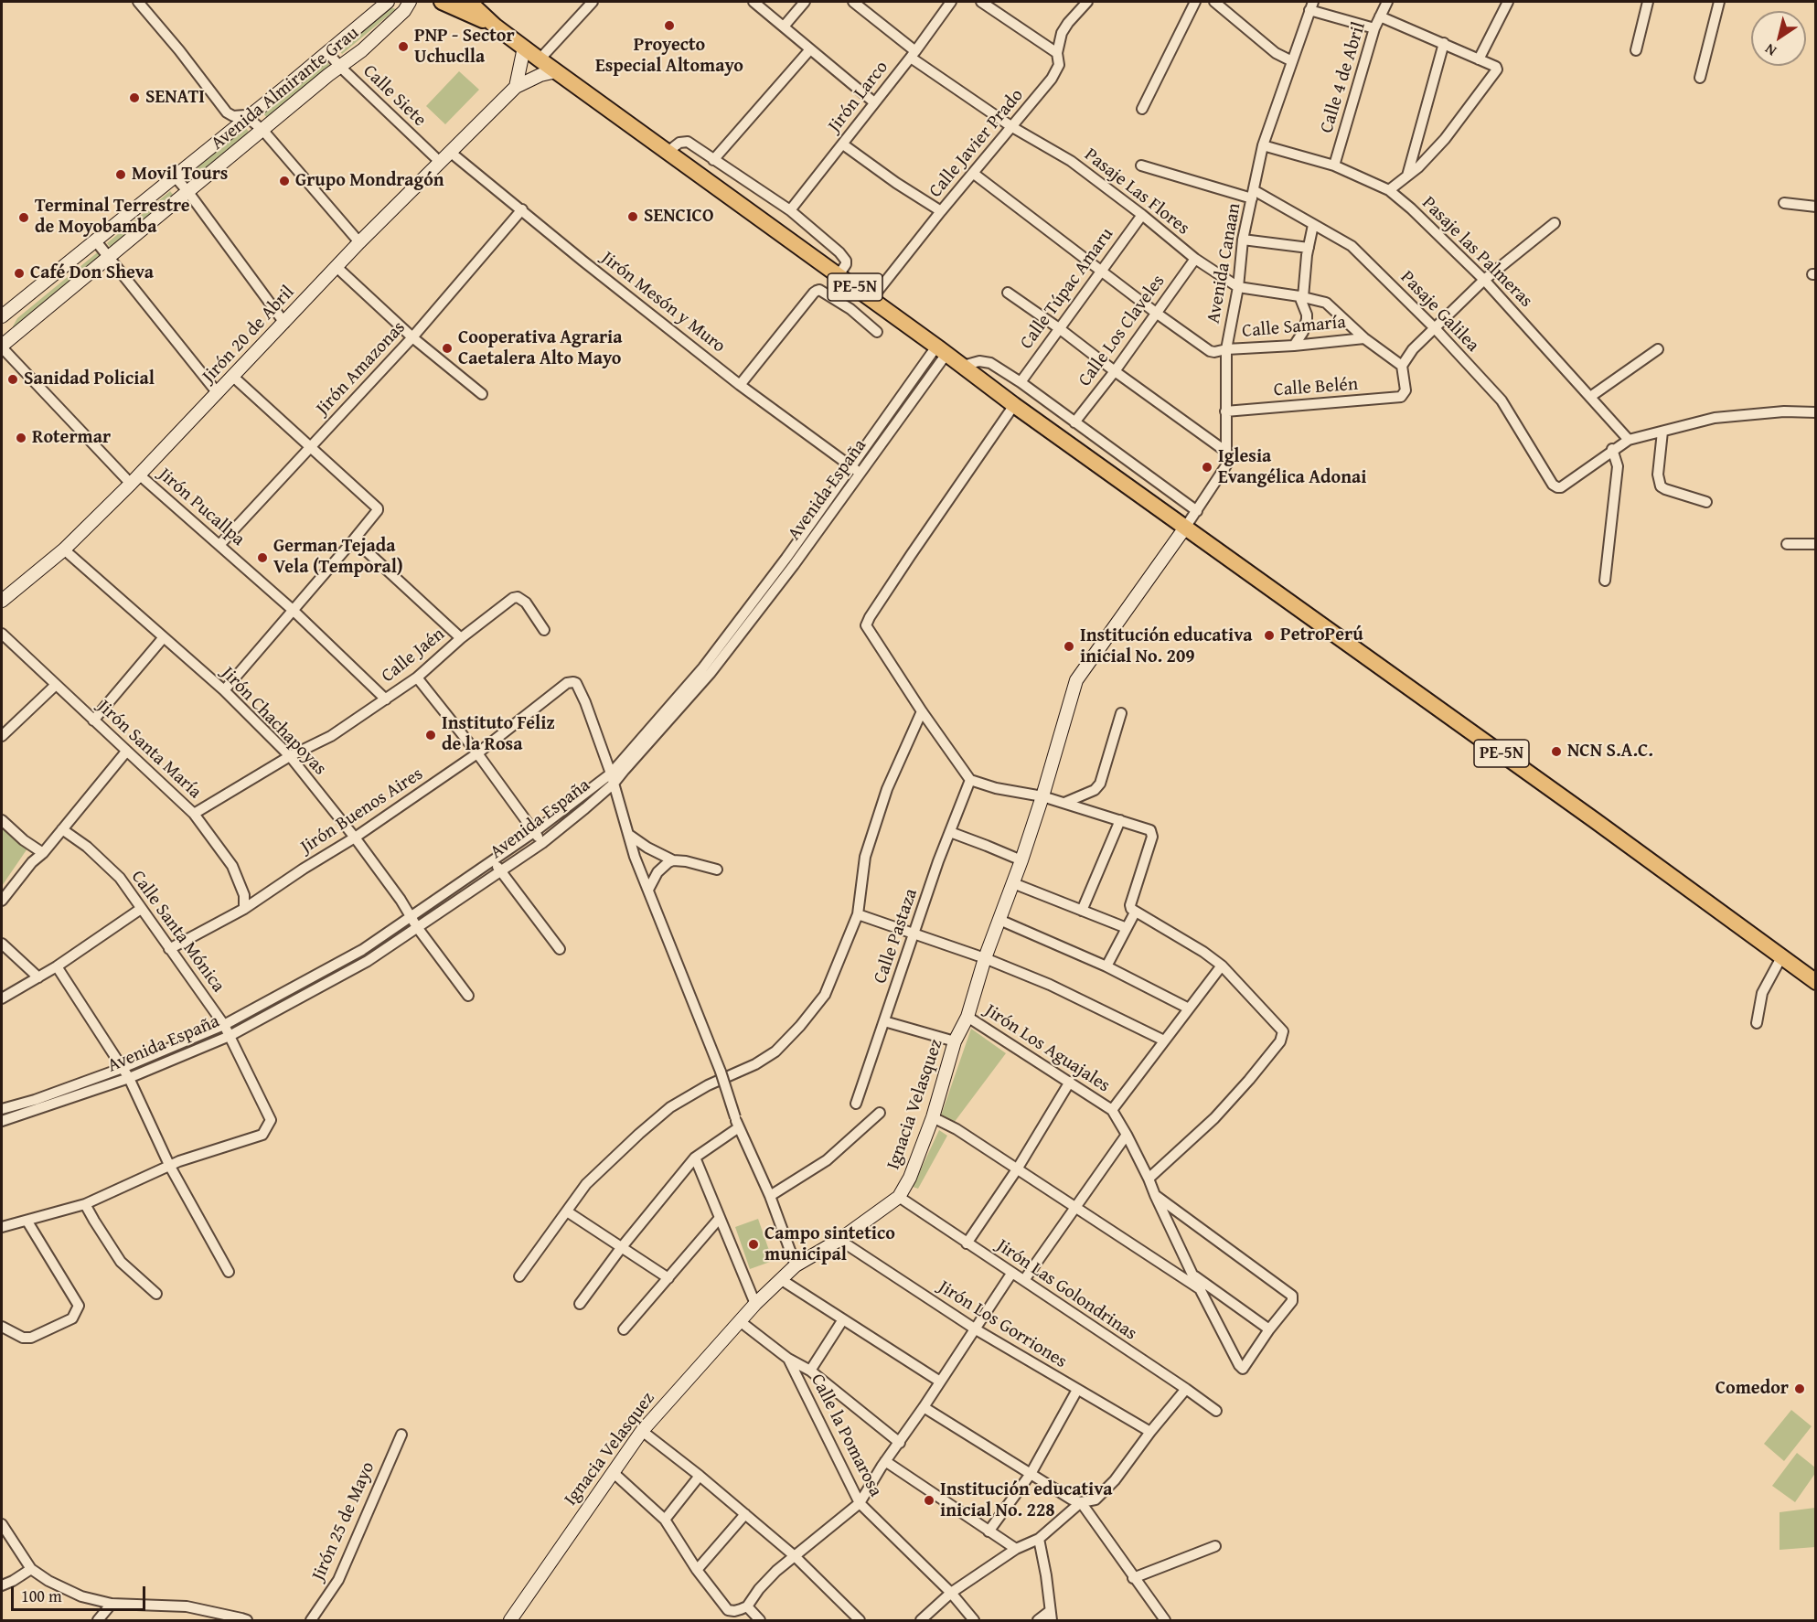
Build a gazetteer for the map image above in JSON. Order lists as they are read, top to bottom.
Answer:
{
  "streets": {
    "highway": ["PE-5N"],
    "main road": ["Avenida Almirante Grau", "Jirón 20 de Abril", "Ignacia Velasquez"],
    "street": [
      "Calle 4 de Abril",
      "Calle Siete",
      "Jirón Larco",
      "Calle Javier Prado",
      "Pasaje Las Flores",
      "Pasaje las Palmeras",
      "Avenida Canaan",
      "Calle Túpac Amaru",
      "Jirón Mesón y Muro",
      "Pasaje Galilea",
      "Calle Samaría",
      "Calle Los Claveles",
      "Jirón Amazonas",
      "Calle Belén",
      "Avenida España",
      "Jirón Pucallpa",
      "Calle Jaén",
      "Jirón Chachapoyas",
      "Jirón Santa María",
      "Jirón Buenos Aires",
      "Calle Santa Mónica",
      "Calle Pastaza",
      "Jirón Los Aguajales",
      "Jirón Las Golondrinas",
      "Jirón Los Gorriones",
      "Calle la Pomarosa",
      "Jirón 25 de Mayo"
    ]
  },
  "crossings": [
    ["Calle 4 de Abril", "Pasaje las Palmeras"],
    ["Avenida Almirante Grau", "Calle Siete"],
    ["Avenida Almirante Grau", "Jirón Pucallpa"],
    ["Calle Siete", "Jirón 20 de Abril"],
    ["Jirón Larco", "Pasaje Las Flores"],
    ["Calle Javier Prado", "Pasaje Las Flores"],
    ["Calle Javier Prado", "PE-5N"],
    ["Calle Javier Prado", "Calle Samaría"],
    ["Pasaje Las Flores", "Avenida Canaan"],
    ["Pasaje Las Flores", "Calle Túpac Amaru"],
    ["Pasaje Las Flores", "Calle Los Claveles"],
    ["Pasaje las Palmeras", "Avenida Canaan"],
    ["Avenida Canaan", "PE-5N"],
    ["Avenida Canaan", "Pasaje Galilea"],
    ["Avenida Canaan", "Calle Samaría"],
    ["Avenida Canaan", "Calle Belén"],
    ["Avenida Canaan", "Ignacia Velasquez"],
    ["PE-5N", "Avenida España"],
    ["PE-5N", "Ignacia Velasquez"],
    ["Calle Túpac Amaru", "Calle Samaría"],
    ["Jirón Mesón y Muro", "Jirón 20 de Abril"],
    ["Jirón Mesón y Muro", "Jirón Amazonas"],
    ["Jirón Mesón y Muro", "Avenida España"],
    ["Calle Samaría", "Calle Los Claveles"],
    ["Jirón 20 de Abril", "Jirón Pucallpa"],
    ["Jirón 20 de Abril", "Jirón Chachapoyas"],
    ["Jirón Amazonas", "Jirón Pucallpa"],
    ["Avenida España", "Jirón Chachapoyas"],
    ["Avenida España", "Jirón Buenos Aires"],
    ["Avenida España", "Calle Santa Mónica"],
    ["Jirón Pucallpa", "Calle Jaén"],
    ["Calle Jaén", "Jirón Chachapoyas"],
    ["Calle Jaén", "Jirón Santa María"],
    ["Jirón Chachapoyas", "Jirón Buenos Aires"],
    ["Jirón Santa María", "Jirón Buenos Aires"],
    ["Jirón Buenos Aires", "Calle Santa Mónica"],
    ["Jirón Los Aguajales", "Ignacia Velasquez"],
    ["Ignacia Velasquez", "Jirón Las Golondrinas"],
    ["Ignacia Velasquez", "Jirón Los Gorriones"]
  ],
  "places": [
    "Proyecto Especial Altomayo",
    "PNP - Sector Uchuclla",
    "SENATI",
    "Movil Tours",
    "Grupo Mondragón",
    "SENCICO",
    "Terminal Terrestre de Moyobamba",
    "Café Don Sheva",
    "Cooperativa Agraria Caetalera Alto Mayo",
    "Sanidad Policial",
    "Rotermar",
    "Iglesia Evangélica Adonai",
    "German Tejada Vela (Temporal)",
    "PetroPerú",
    "Institución educativa inicial No. 209",
    "Instituto Feliz de la Rosa",
    "NCN S.A.C.",
    "Campo sintetico municipal",
    "Comedor",
    "Institución educativa inicial No. 228"
  ],
  "scale_bar": "100 m",
  "north": "bottom left"
}
